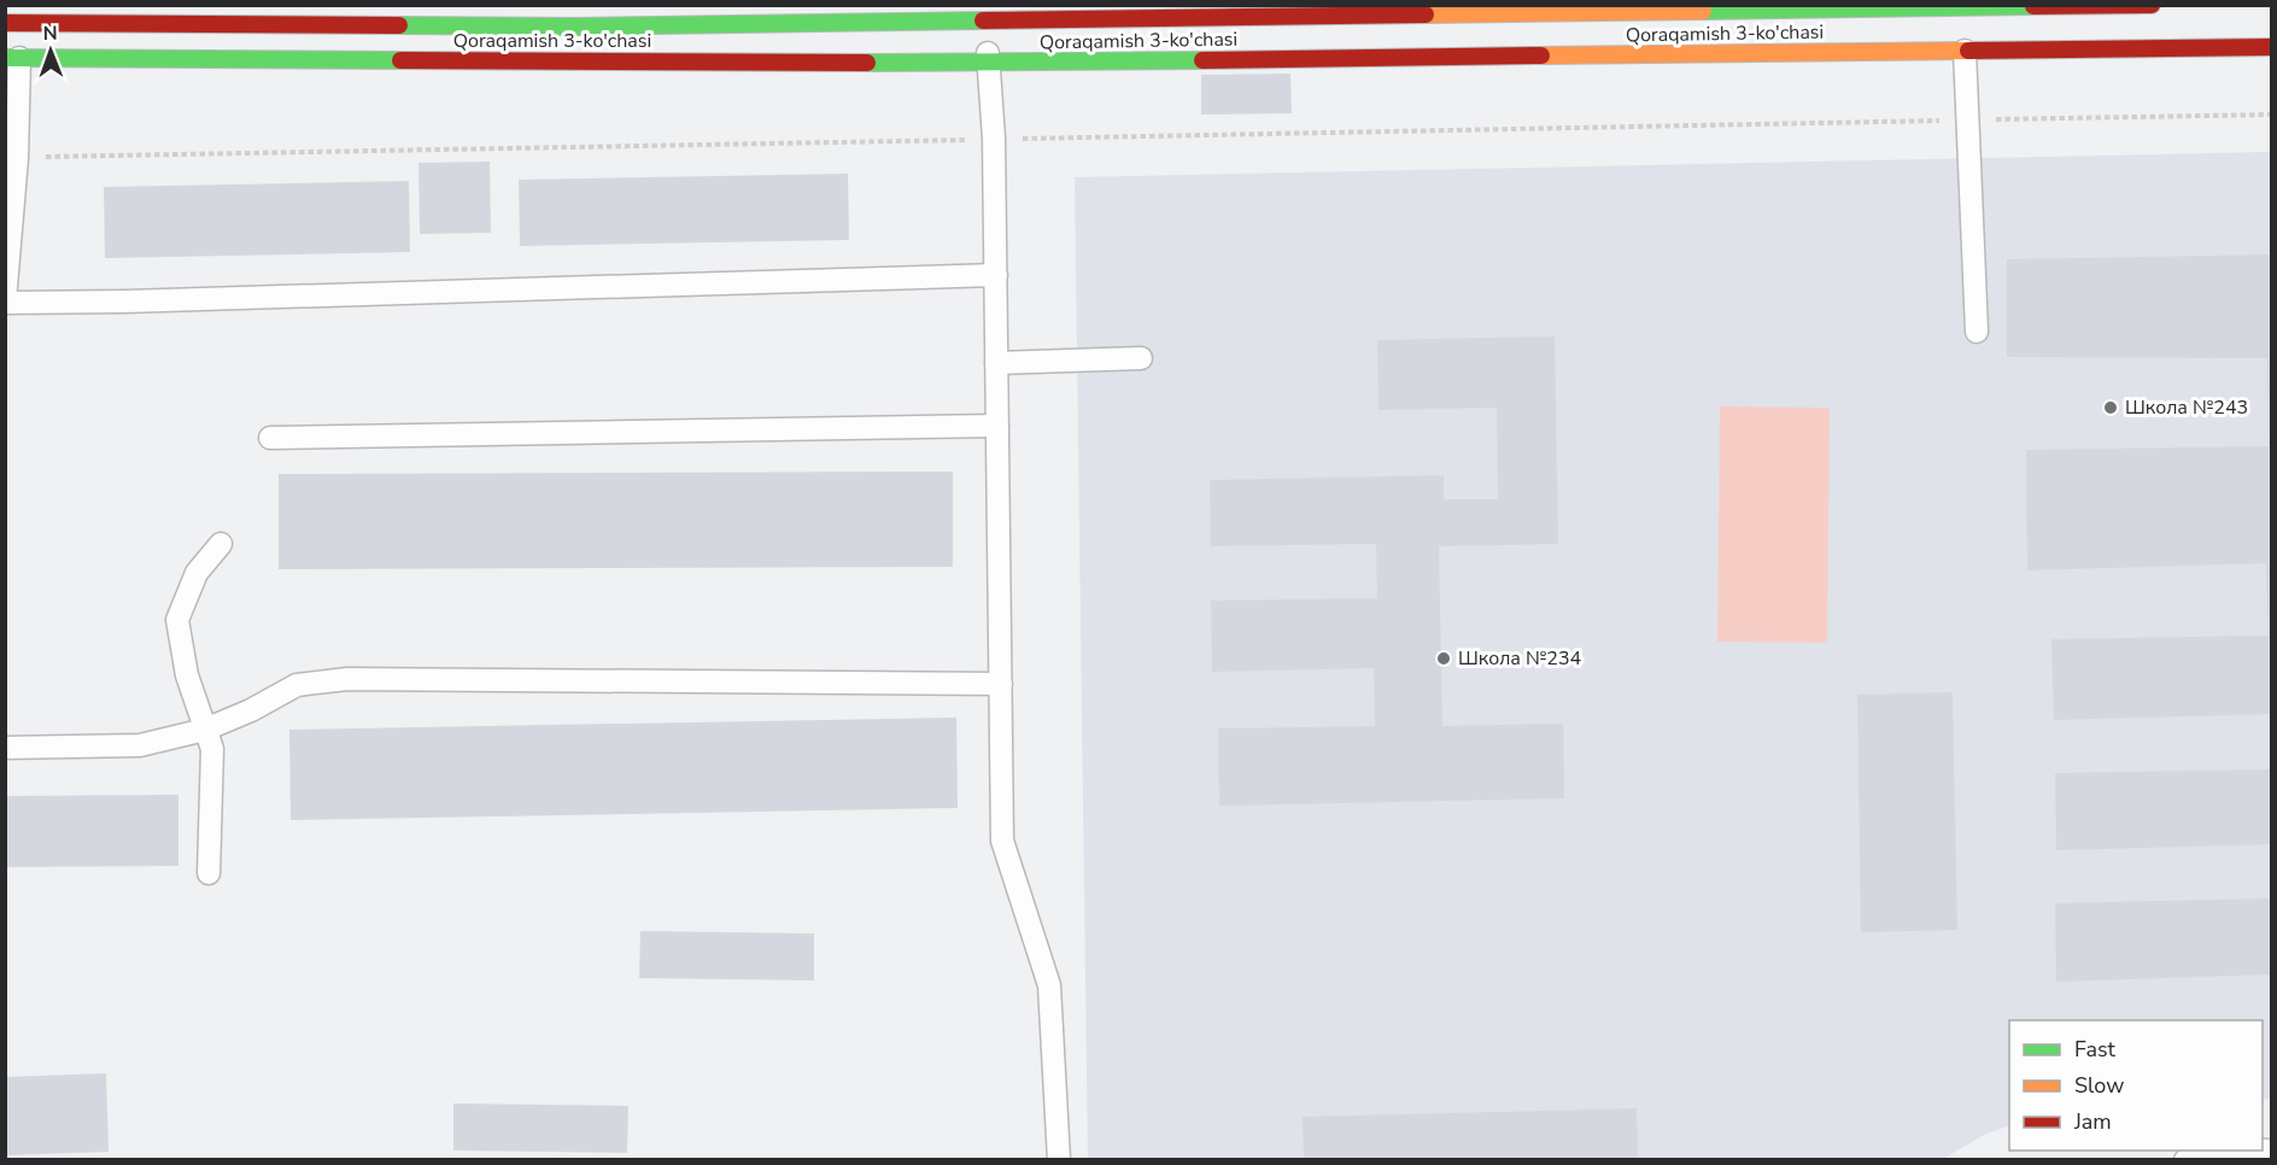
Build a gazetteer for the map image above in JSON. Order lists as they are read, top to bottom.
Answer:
{
  "streets": {
    "main road": ["Qoraqamish 3-ko'chasi"]
  },
  "places": ["Школа №243", "Школа №234"],
  "legend": ["Fast", "Slow", "Jam"],
  "north": "top"
}
